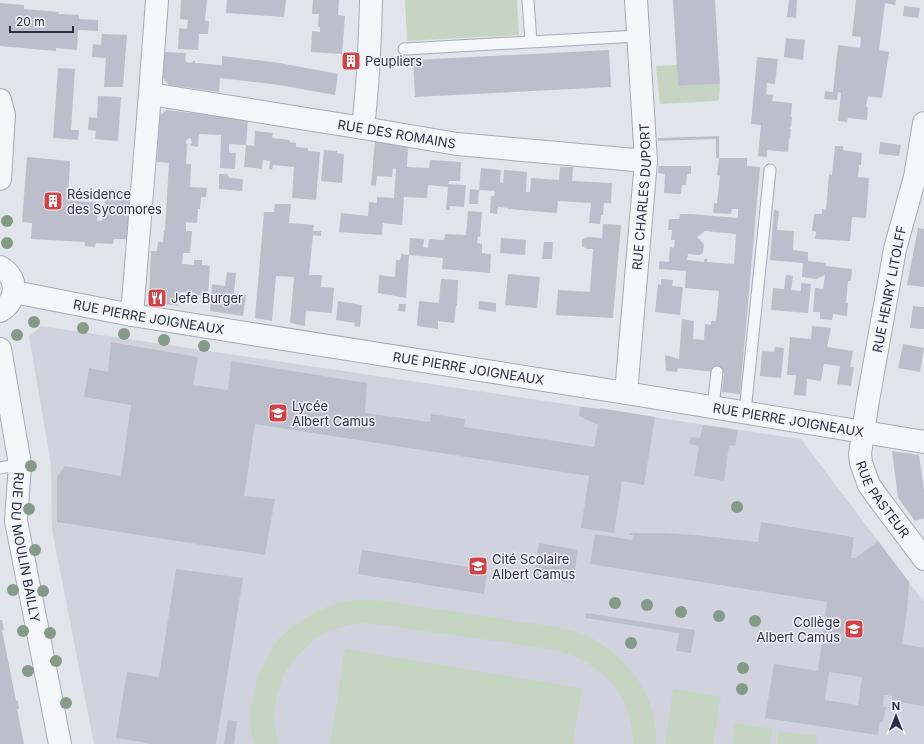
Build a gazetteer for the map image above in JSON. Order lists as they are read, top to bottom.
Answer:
{
  "streets": {
    "street": [
      "RUE DES ROMAINS",
      "RUE CHARLES DUPORT",
      "RUE HENRY LITOLFF",
      "RUE PIERRE JOIGNEAUX",
      "RUE PASTEUR",
      "RUE DU MOULIN BAILLY"
    ]
  },
  "crossings": [
    ["RUE DES ROMAINS", "RUE CHARLES DUPORT"],
    ["RUE CHARLES DUPORT", "RUE PIERRE JOIGNEAUX"],
    ["RUE HENRY LITOLFF", "RUE PIERRE JOIGNEAUX"],
    ["RUE HENRY LITOLFF", "RUE PASTEUR"],
    ["RUE PIERRE JOIGNEAUX", "RUE PASTEUR"]
  ],
  "places": {
    "building": ["Peupliers", "Résidence des Sycomores"],
    "restaurant": ["Jefe Burger"],
    "school or university": ["Lycée Albert Camus", "Cité Scolaire Albert Camus", "Collège Albert Camus"]
  },
  "scale_bar": "20 m",
  "north": "top"
}
